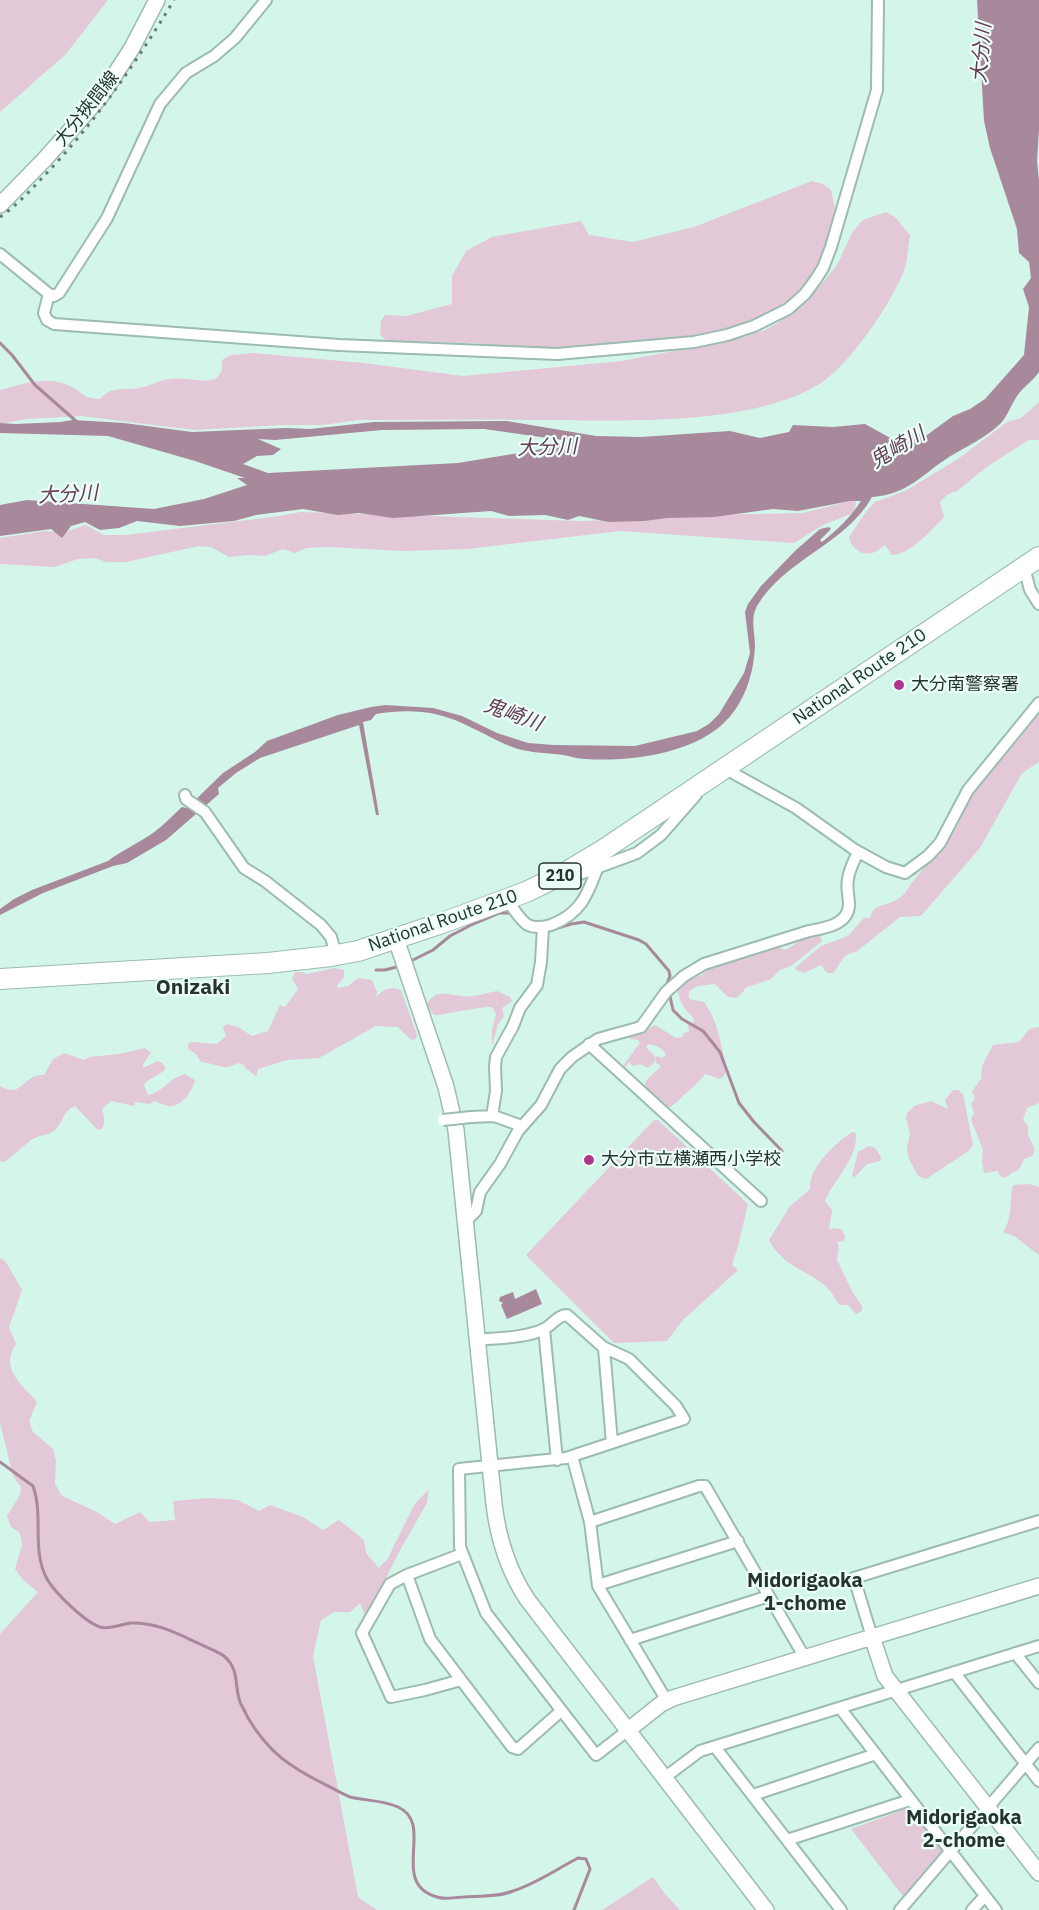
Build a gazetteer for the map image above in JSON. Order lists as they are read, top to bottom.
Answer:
{
  "streets": {
    "highway": ["National Route 210", "210"],
    "street": ["大分挾間線"]
  },
  "districts": ["Onizaki", "Midorigaoka 1-chome", "Midorigaoka 2-chome"],
  "water": ["大分川", "鬼崎川"],
  "places": ["大分南警察署", "大分市立横瀬西小学校"]
}
